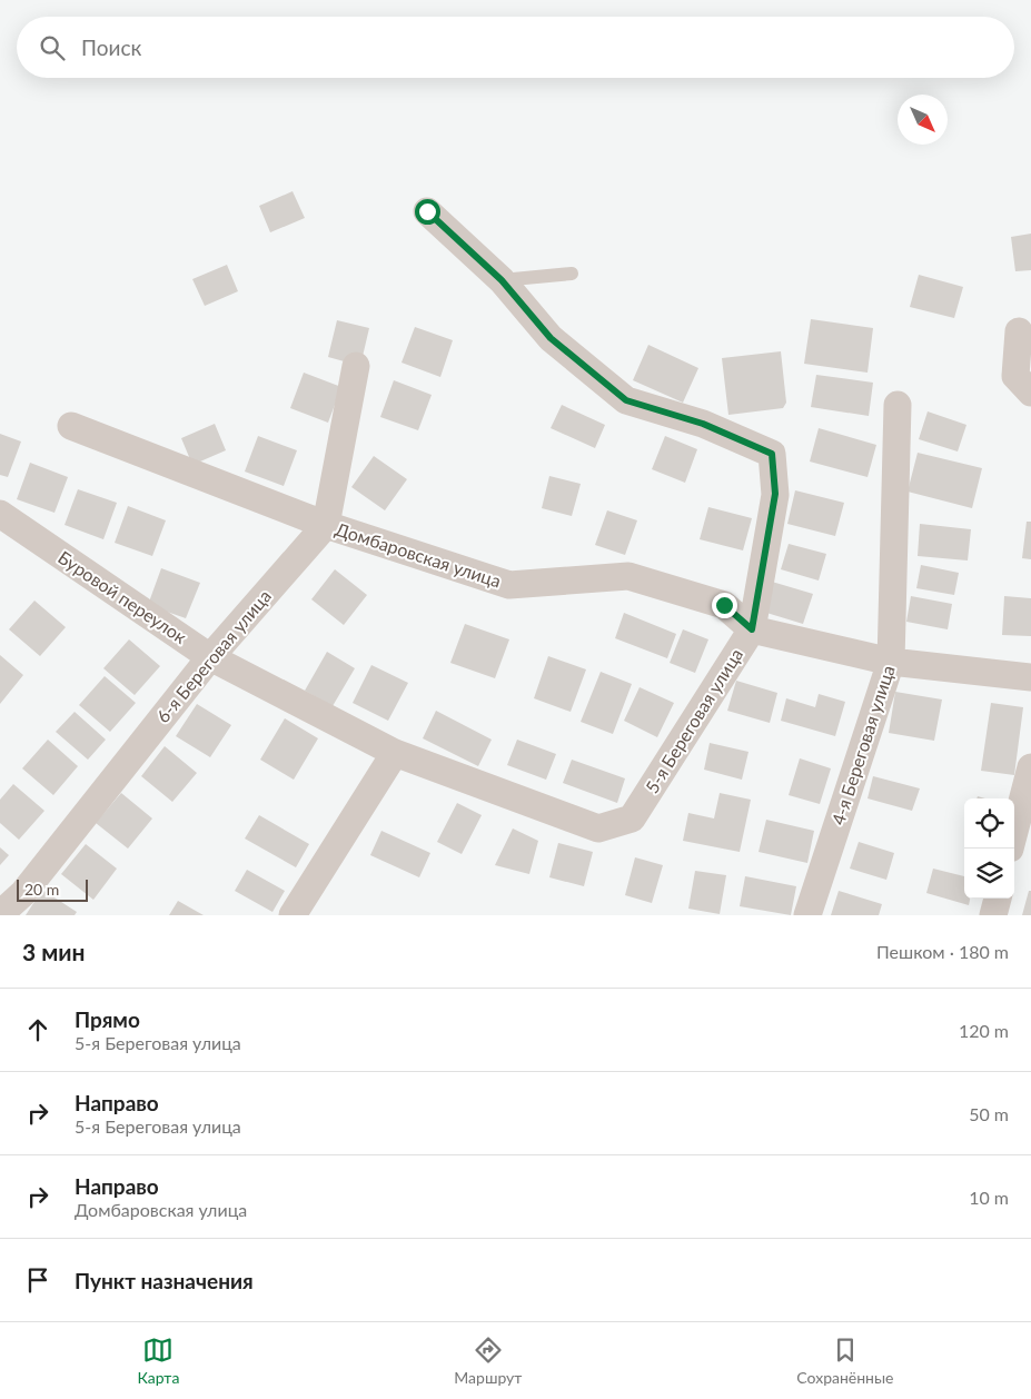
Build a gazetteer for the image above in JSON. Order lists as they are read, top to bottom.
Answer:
{
  "streets": {
    "street": [
      "Домбаровская улица",
      "Буровой переулок",
      "6-я Береговая улица",
      "5-я Береговая улица",
      "4-я Береговая улица"
    ]
  },
  "crossings": [
    ["Домбаровская улица", "6-я Береговая улица"],
    ["Домбаровская улица", "5-я Береговая улица"],
    ["Домбаровская улица", "4-я Береговая улица"],
    ["Буровой переулок", "6-я Береговая улица"],
    ["Буровой переулок", "5-я Береговая улица"]
  ],
  "scale_bar": "20 m",
  "north": "bottom right",
  "page": {
    "search": "Поиск",
    "scale": "20 m",
    "heading": ["3 мин", "Пешком · 180 m"],
    "list": [
      ["Прямо", "5-я Береговая улица", "120 m"],
      ["Направо", "5-я Береговая улица", "50 m"],
      ["Направо", "Домбаровская улица", "10 m"],
      "Пункт назначения"
    ],
    "nav": ["Карта", "Маршрут", "Сохранённые"]
  }
}
